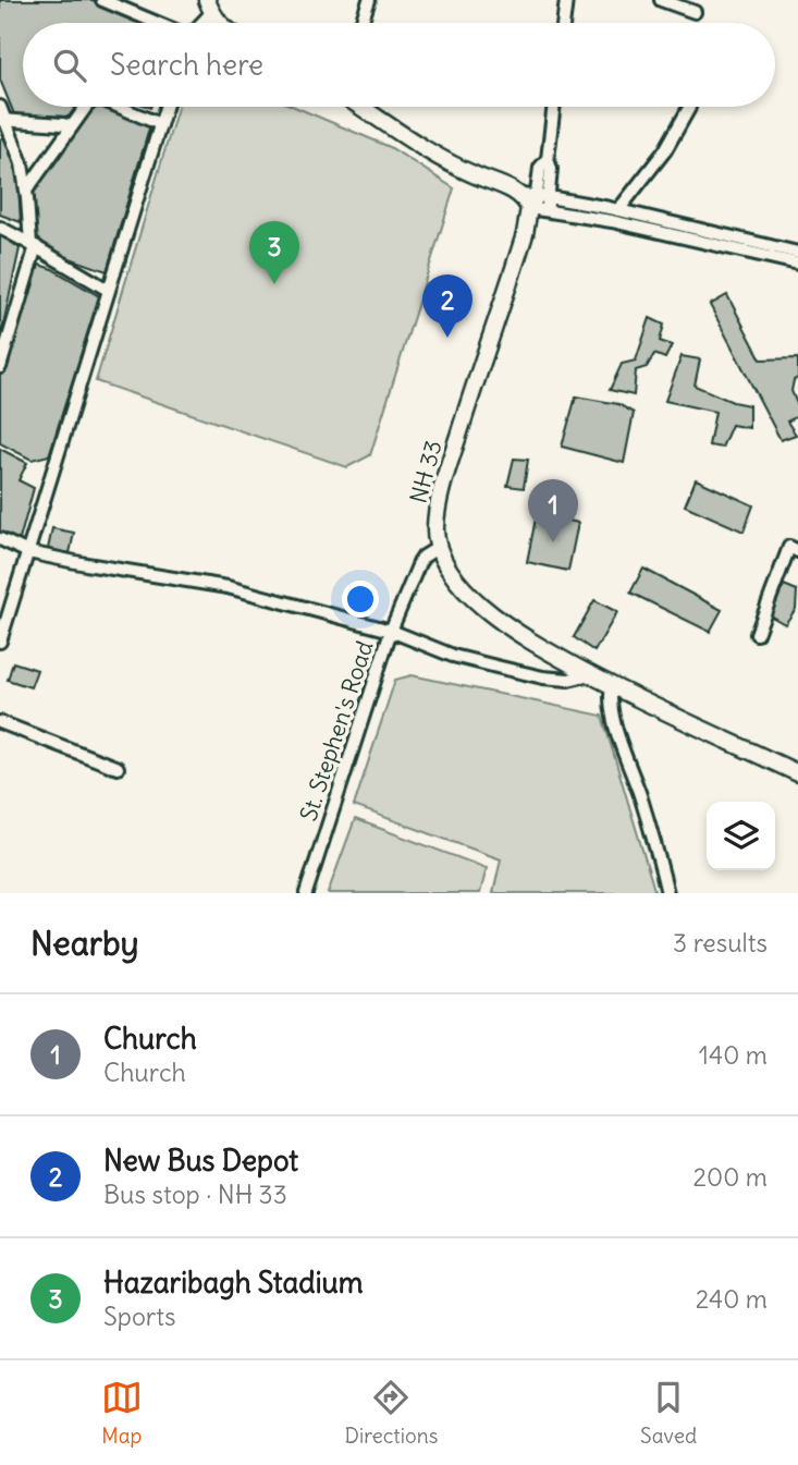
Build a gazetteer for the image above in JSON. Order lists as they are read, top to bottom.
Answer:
{
  "streets": {
    "main road": ["NH 33"],
    "street": ["St. Stephen's Road"]
  },
  "crossings": [
    ["NH 33", "St. Stephen's Road"]
  ],
  "page": {
    "search": "Search here",
    "pins": ["3", "2", "1"],
    "heading": ["Nearby", "3 results"],
    "list": [
      {
        "mark": "1",
        "name": "Church",
        "note": "Church",
        "value": "140 m"
      },
      {
        "mark": "2",
        "name": "New Bus Depot",
        "note": "Bus stop · NH 33",
        "value": "200 m"
      },
      {
        "mark": "3",
        "name": "Hazaribagh Stadium",
        "note": "Sports",
        "value": "240 m"
      }
    ],
    "nav": ["Map", "Directions", "Saved"]
  }
}
